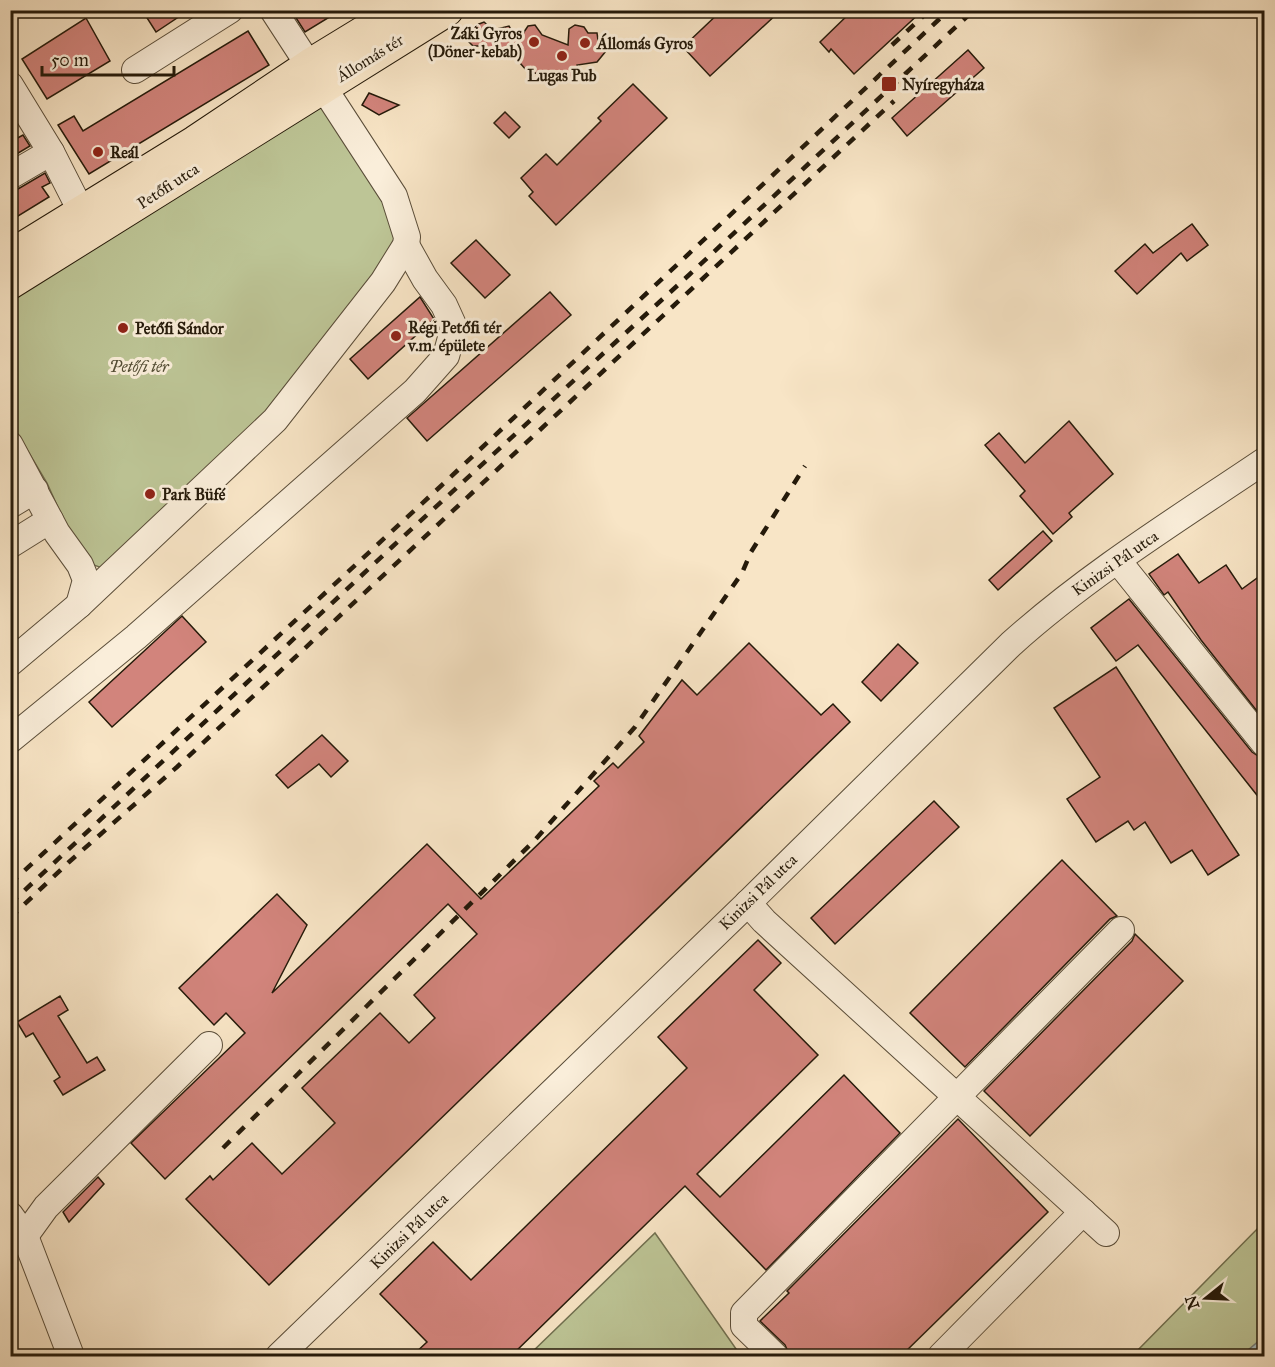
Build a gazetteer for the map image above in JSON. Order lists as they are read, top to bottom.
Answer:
{
  "streets": {
    "main road": ["Állomás tér", "Petőfi utca"],
    "street": ["Kinizsi Pál utca"]
  },
  "crossings": [
    ["Állomás tér", "Petőfi utca"]
  ],
  "parks": ["Petőfi tér"],
  "places": {
    "other": [
      "Záki Gyros (Döner-kebab)",
      "Állomás Gyros",
      "Lugas Pub",
      "Reál",
      "Petőfi Sándor",
      "Régi Petőfi tér v.m. épülete",
      "Park Büfé"
    ],
    "transit": ["Nyíregyháza"]
  },
  "scale_bar": "50 m",
  "north": "left"
}
